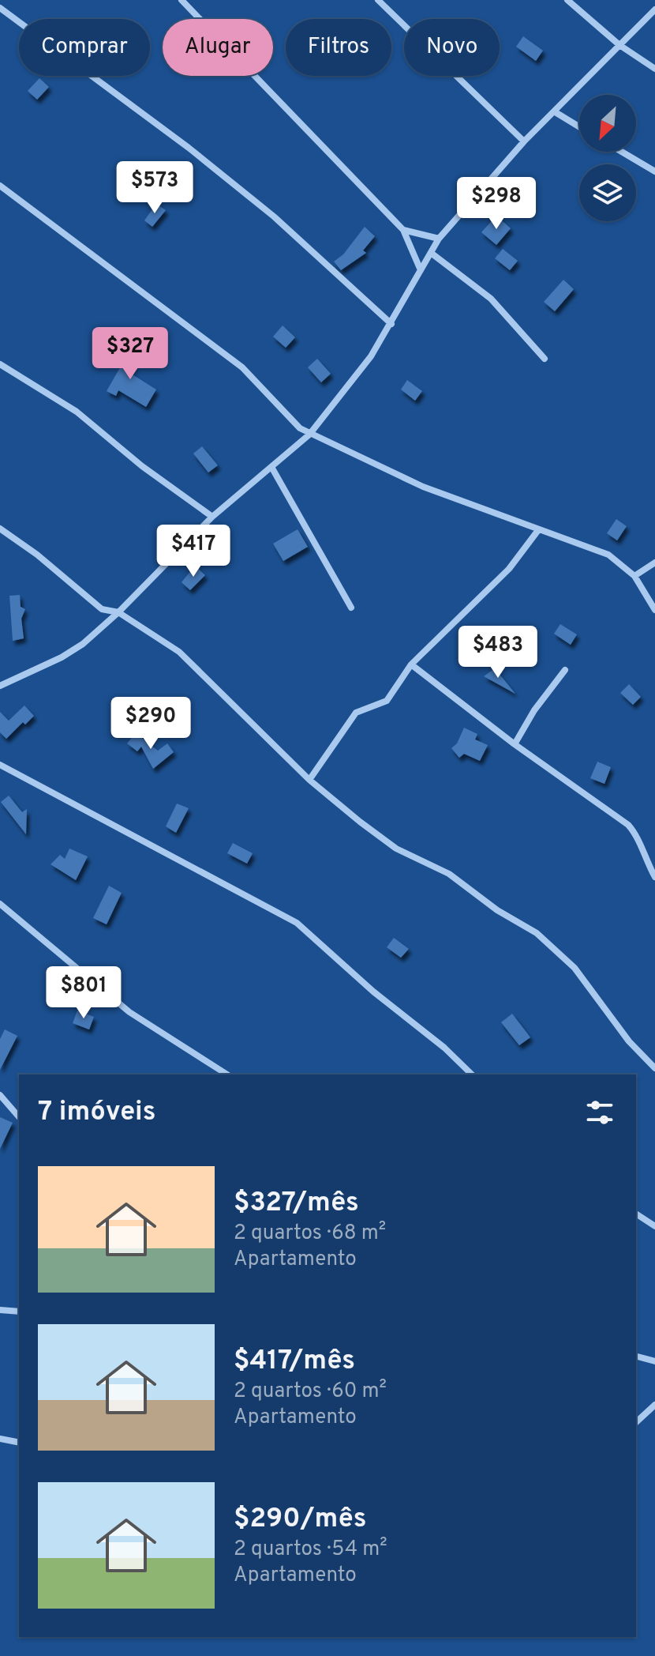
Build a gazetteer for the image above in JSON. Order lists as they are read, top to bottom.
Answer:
{
  "north": "bottom left",
  "page": {
    "chip": [
      "Comprar",
      "Alugar",
      "Filtros",
      "Novo"
    ],
    "price": [
      "$573",
      "$298",
      "$327",
      "$417",
      "$483",
      "$290",
      "$801"
    ],
    "heading": "7 imóveis",
    "list": [
      {
        "name": "$327/mês",
        "note": "2 quartos · 68 m² · Apartamento"
      },
      {
        "name": "$417/mês",
        "note": "2 quartos · 60 m² · Apartamento"
      },
      {
        "name": "$290/mês",
        "note": "2 quartos · 54 m² · Apartamento"
      }
    ]
  }
}
